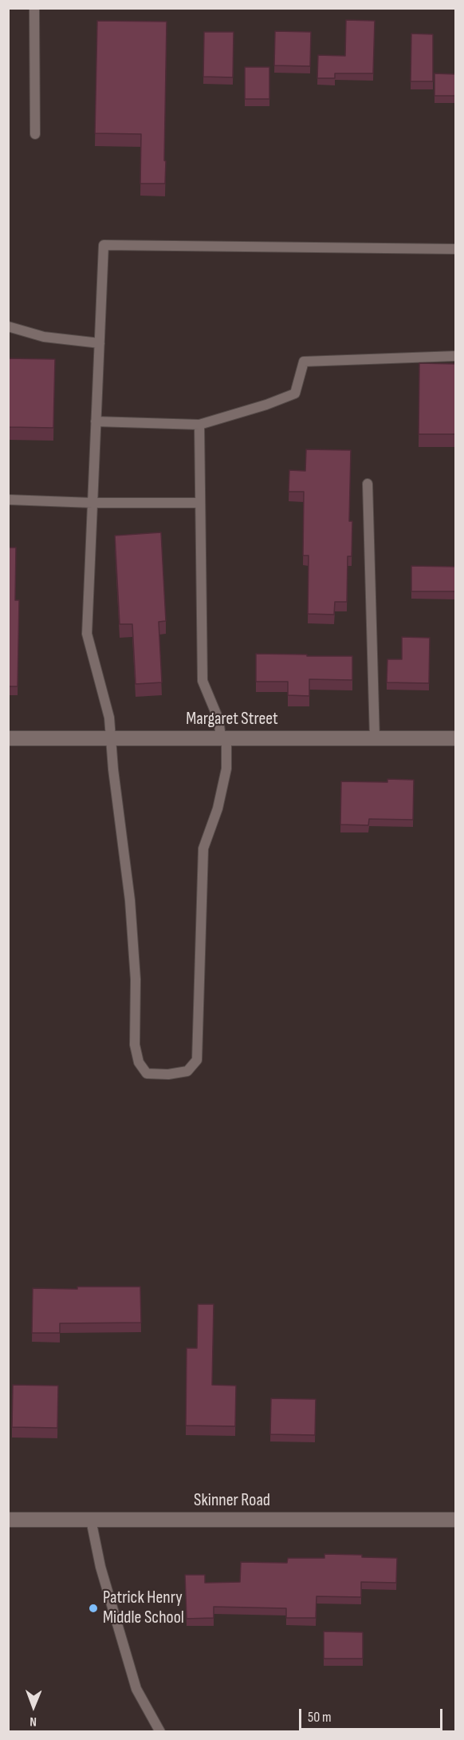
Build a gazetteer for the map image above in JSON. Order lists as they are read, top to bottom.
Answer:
{
  "streets": {
    "street": ["Margaret Street", "Skinner Road"]
  },
  "places": ["Patrick Henry Middle School"],
  "scale_bar": "50 m",
  "north": "bottom"
}
